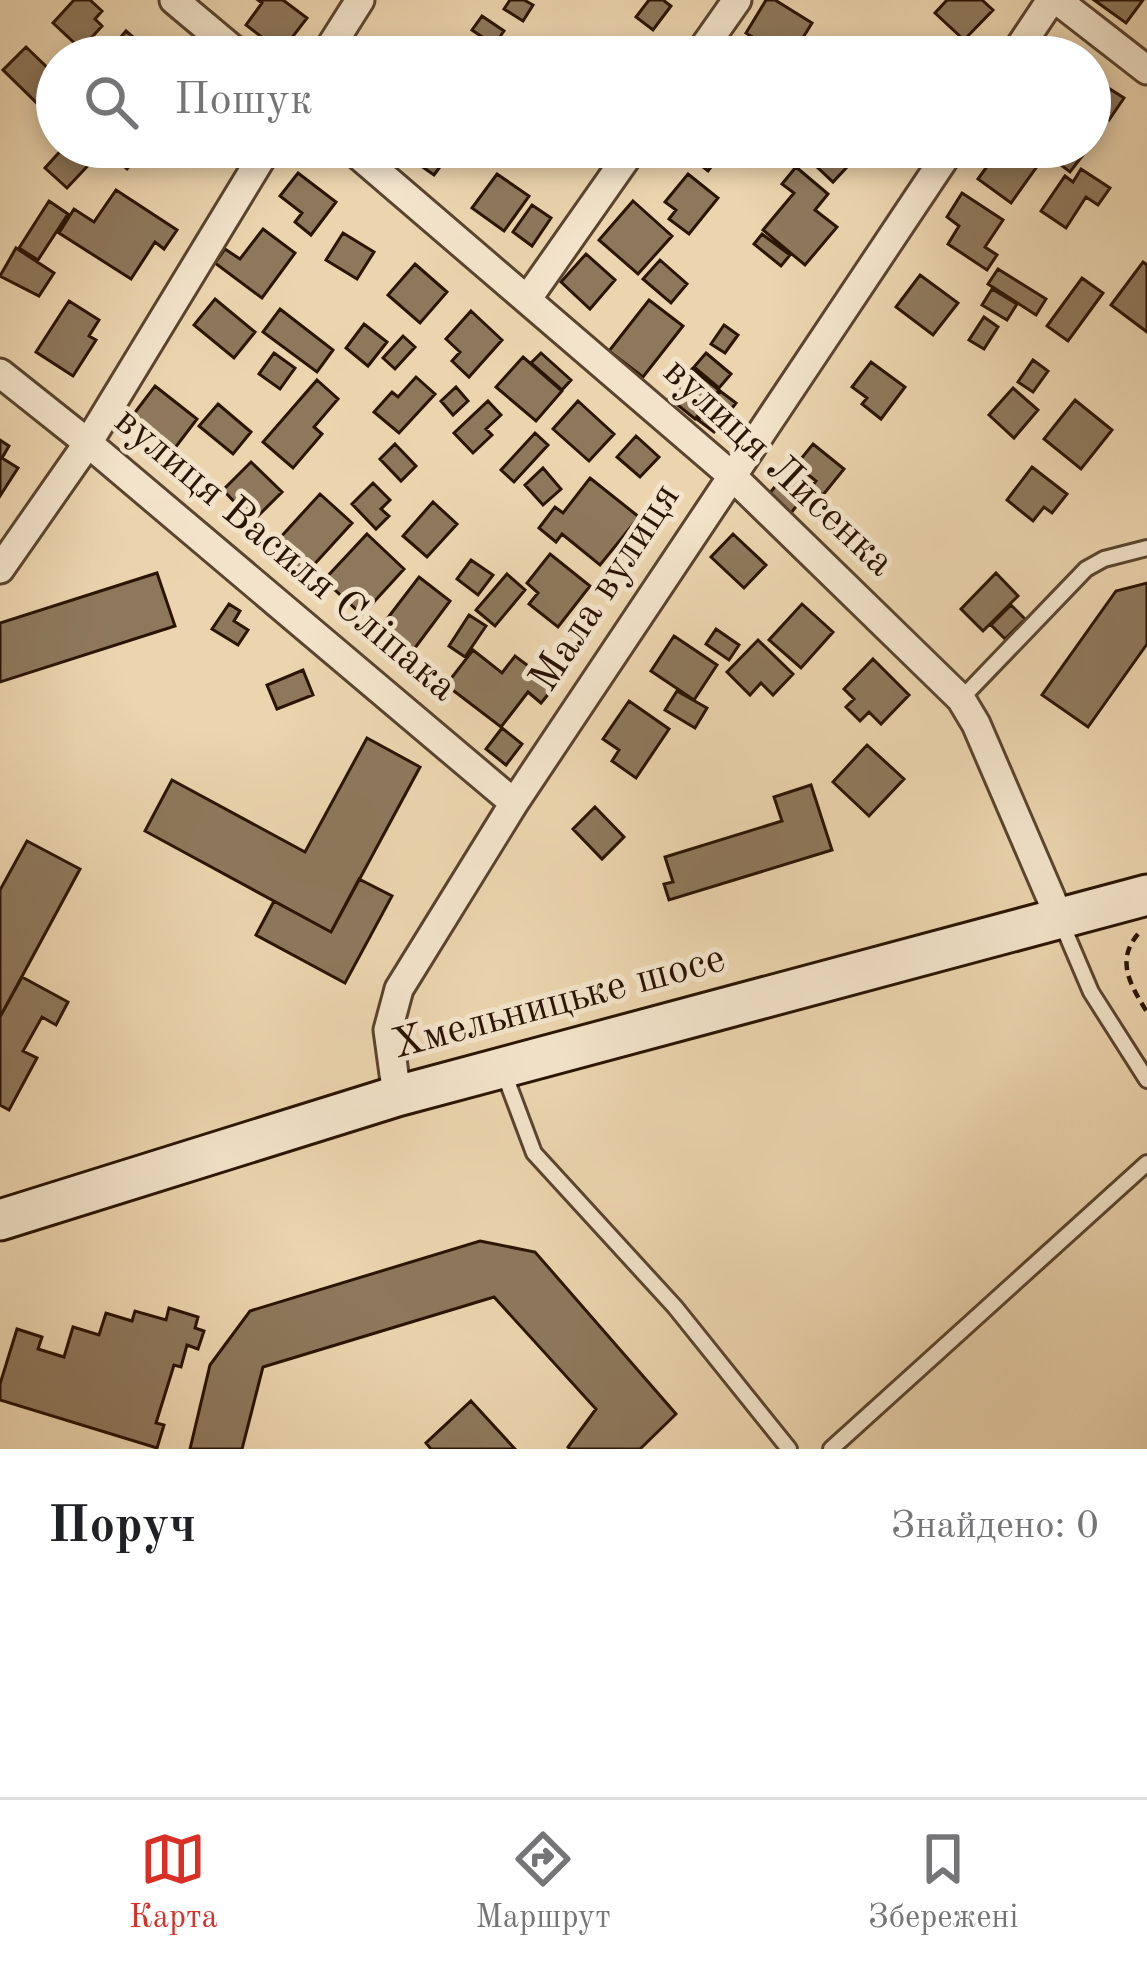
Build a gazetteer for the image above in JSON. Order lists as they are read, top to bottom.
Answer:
{
  "streets": {
    "street": [
      "вулиця Лисенка",
      "вулиця Василя Сліпака",
      "Мала вулиця",
      "Хмельницьке шосе"
    ]
  },
  "crossings": [
    ["вулиця Лисенка", "Мала вулиця"],
    ["вулиця Лисенка", "Хмельницьке шосе"],
    ["вулиця Василя Сліпака", "Мала вулиця"],
    ["Мала вулиця", "Хмельницьке шосе"]
  ],
  "page": {
    "search": "Пошук",
    "heading": ["Поруч", "Знайдено: 0"],
    "nav": ["Карта", "Маршрут", "Збережені"]
  }
}
